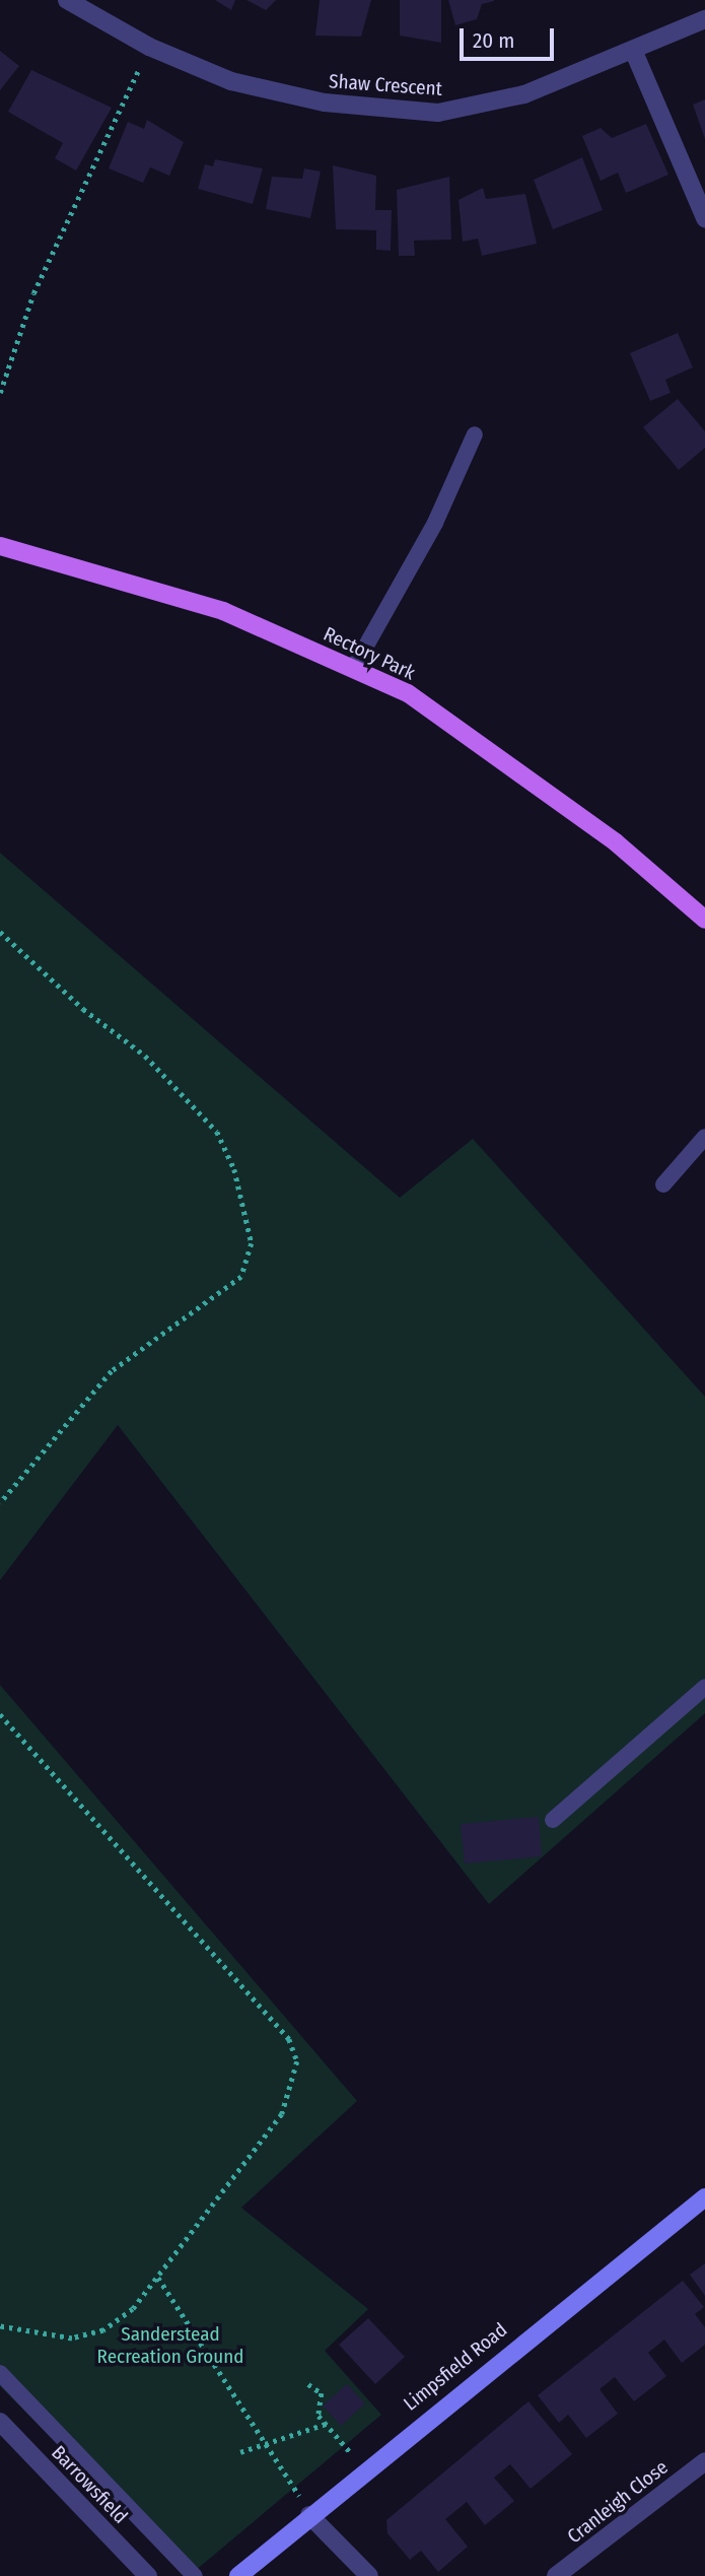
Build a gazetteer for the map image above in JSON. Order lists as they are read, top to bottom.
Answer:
{
  "streets": {
    "main road": ["Rectory Park", "Limpsfield Road"],
    "street": ["Shaw Crescent", "Barrowsfield", "Cranleigh Close"]
  },
  "parks": ["Sanderstead Recreation Ground"],
  "scale_bar": "20 m"
}
